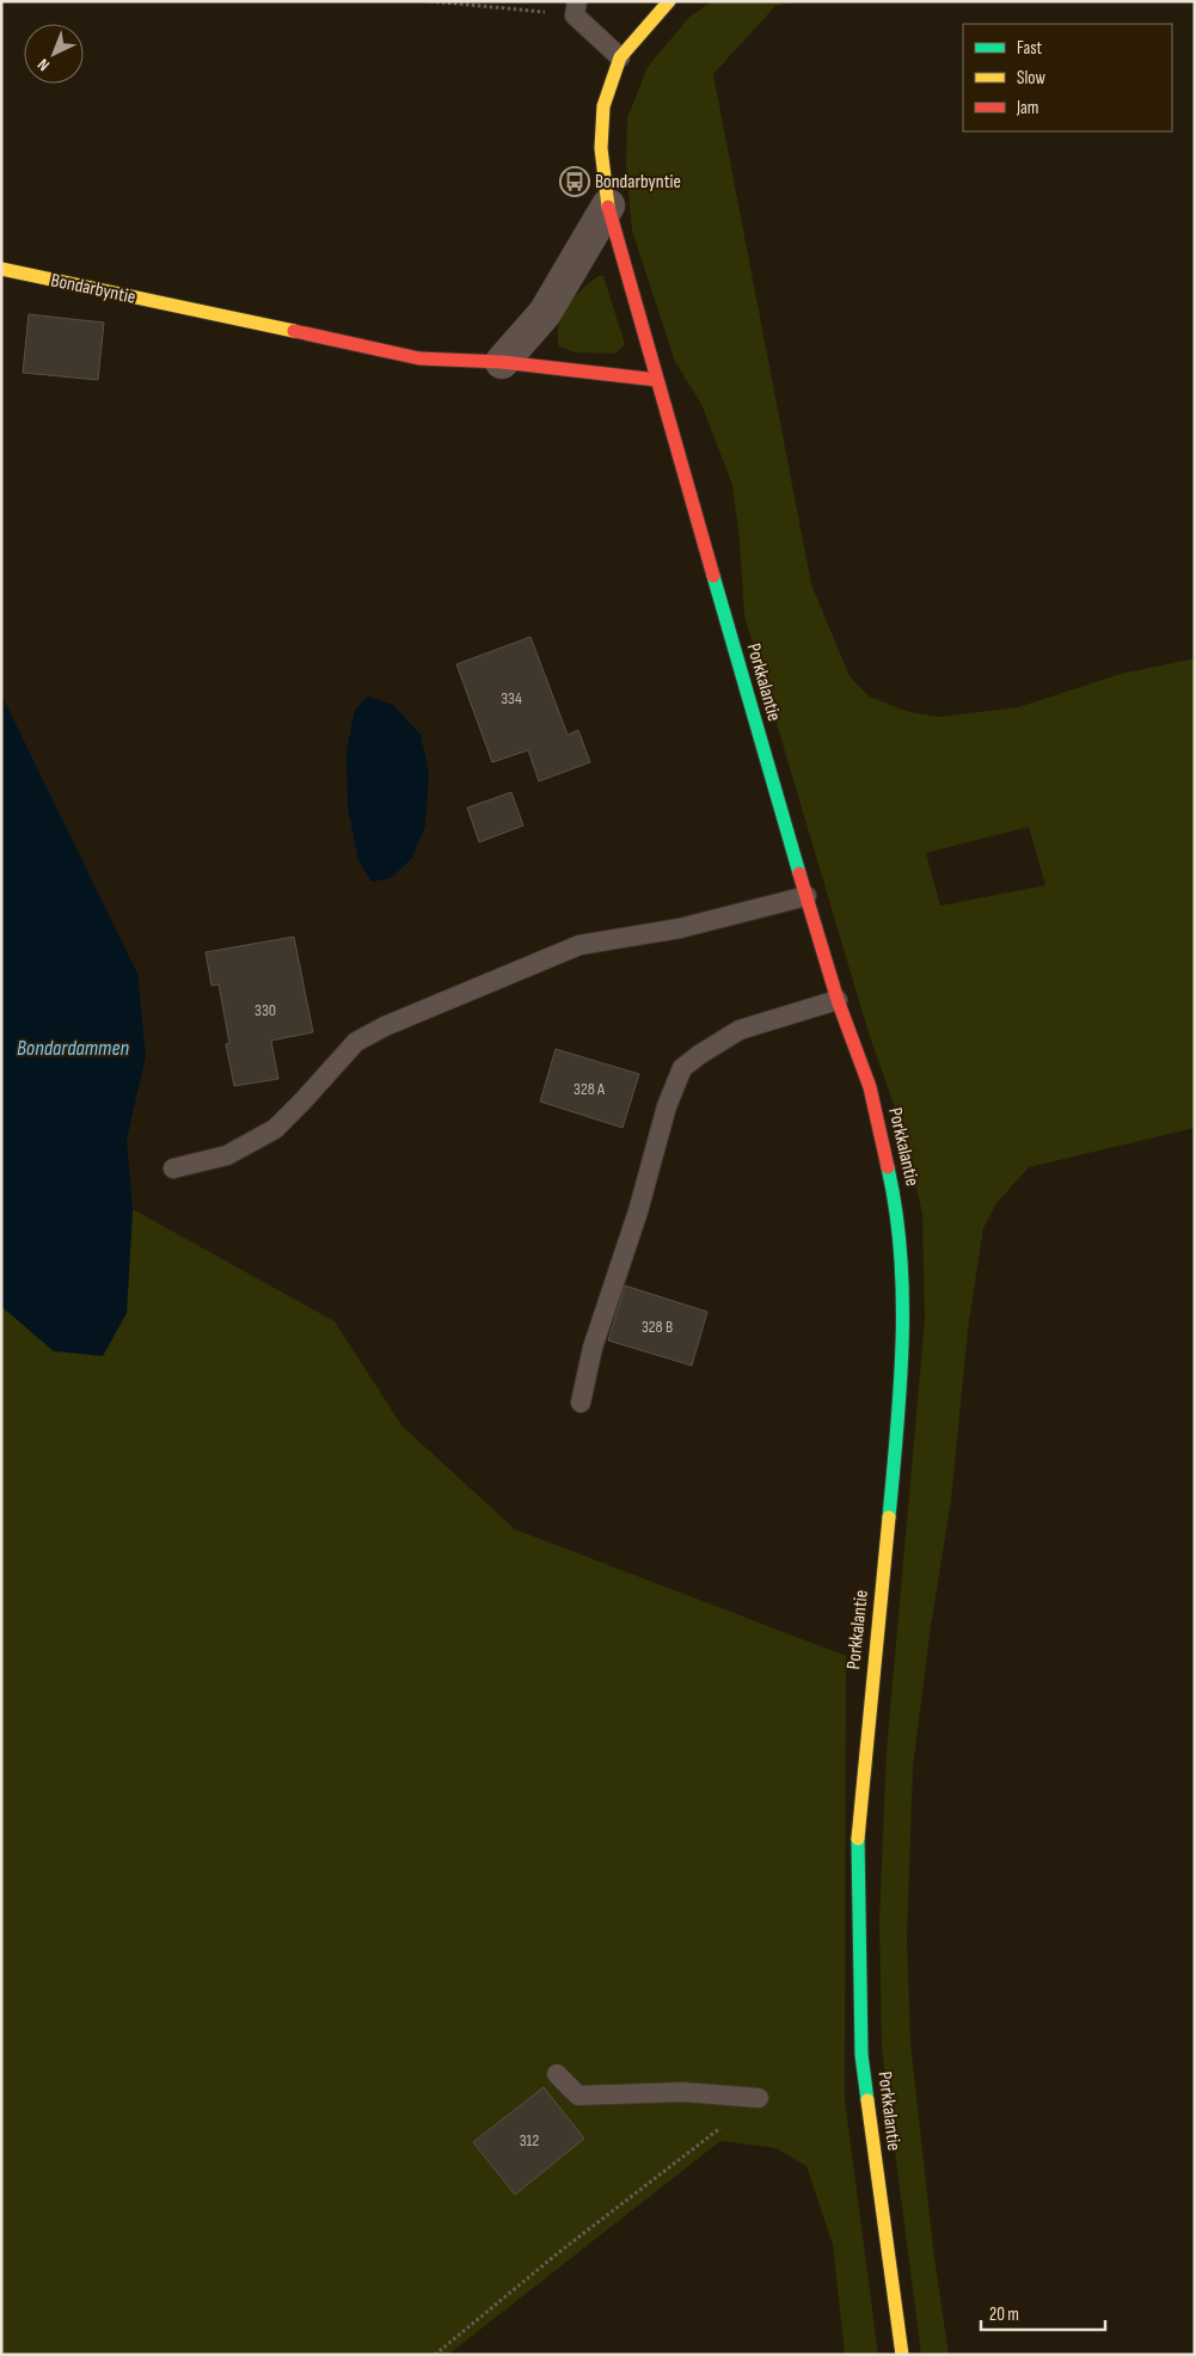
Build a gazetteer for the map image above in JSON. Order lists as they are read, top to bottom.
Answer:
{
  "streets": {
    "street": ["Bondarbyntie", "Porkkalantie"]
  },
  "crossings": [
    ["Bondarbyntie", "Porkkalantie"]
  ],
  "water": ["Bondardammen"],
  "places": {
    "bus stop": ["Bondarbyntie"]
  },
  "house_numbers": [
    "334",
    "330",
    "328 A",
    "328 B",
    "312"
  ],
  "legend": ["Fast", "Slow", "Jam"],
  "scale_bar": "20 m",
  "north": "bottom left"
}
